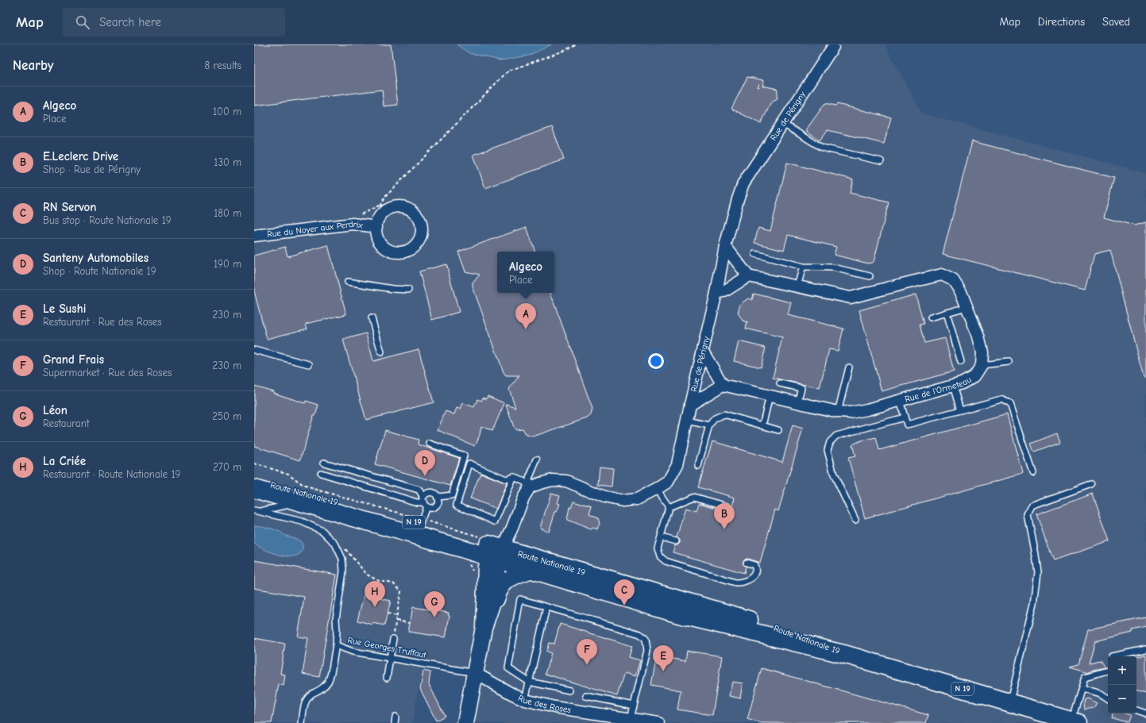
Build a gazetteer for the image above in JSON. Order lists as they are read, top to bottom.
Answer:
{
  "streets": {
    "main road": ["Route Nationale 19", "N 19"],
    "street": [
      "Rue de Périgny",
      "Rue du Noyer aux Perdrix",
      "Rue de l'Ormeteau",
      "Rue des Roses"
    ],
    "lane": ["Rue Georges Truffaut"]
  },
  "crossings": [
    ["Rue Georges Truffaut", "Rue des Roses"]
  ],
  "house_numbers": ["4"],
  "page": {
    "header": "Map",
    "search": "Search here",
    "nav": ["Map", "Directions", "Saved"],
    "heading": ["Nearby", "8 results"],
    "list": [
      {
        "mark": "A",
        "name": "Algeco",
        "note": "Place",
        "value": "100 m"
      },
      {
        "mark": "B",
        "name": "E.Leclerc Drive",
        "note": "Shop · Rue de Périgny",
        "value": "130 m"
      },
      {
        "mark": "C",
        "name": "RN Servon",
        "note": "Bus stop · Route Nationale 19",
        "value": "180 m"
      },
      {
        "mark": "D",
        "name": "Santeny Automobiles",
        "note": "Shop · Route Nationale 19",
        "value": "190 m"
      },
      {
        "mark": "E",
        "name": "Le Sushi",
        "note": "Restaurant · Rue des Roses",
        "value": "230 m"
      },
      {
        "mark": "F",
        "name": "Grand Frais",
        "note": "Supermarket · Rue des Roses",
        "value": "230 m"
      },
      {
        "mark": "G",
        "name": "Léon",
        "note": "Restaurant",
        "value": "250 m"
      },
      {
        "mark": "H",
        "name": "La Criée",
        "note": "Restaurant · Route Nationale 19",
        "value": "270 m"
      }
    ],
    "popup": ["Algeco", "Place"],
    "pins": [
      "A",
      "D",
      "B",
      "C",
      "H",
      "G",
      "F",
      "E"
    ],
    "map_buttons": ["+", "−"]
  }
}
